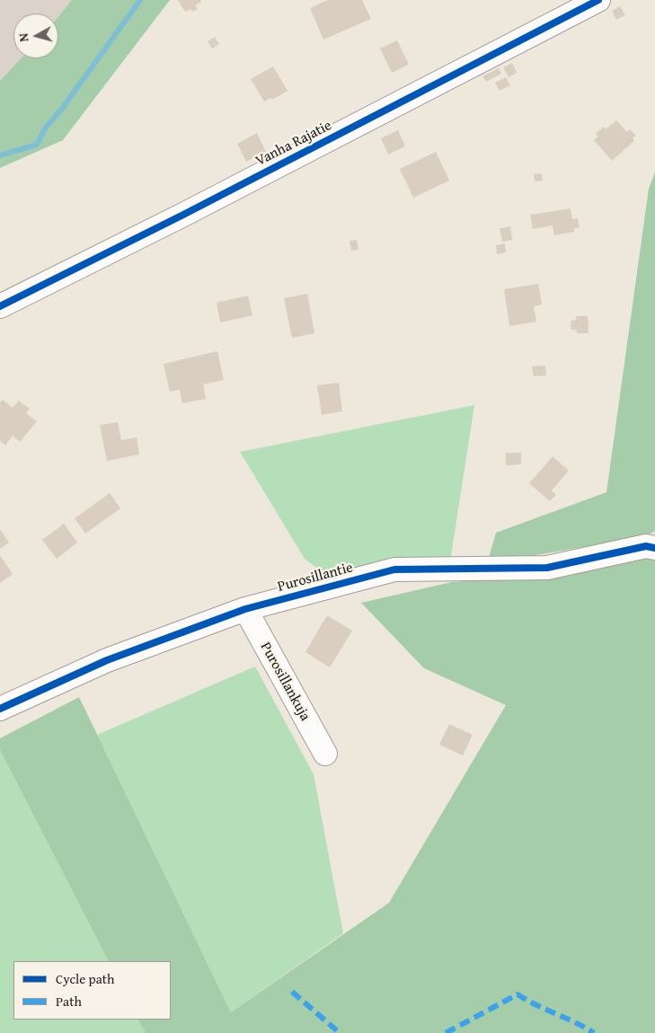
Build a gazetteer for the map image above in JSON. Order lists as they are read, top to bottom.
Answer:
{
  "streets": {
    "street": ["Vanha Rajatie", "Purosillantie", "Purosillankuja"]
  },
  "crossings": [
    ["Purosillantie", "Purosillankuja"]
  ],
  "legend": ["Cycle path", "Path"],
  "north": "left"
}
